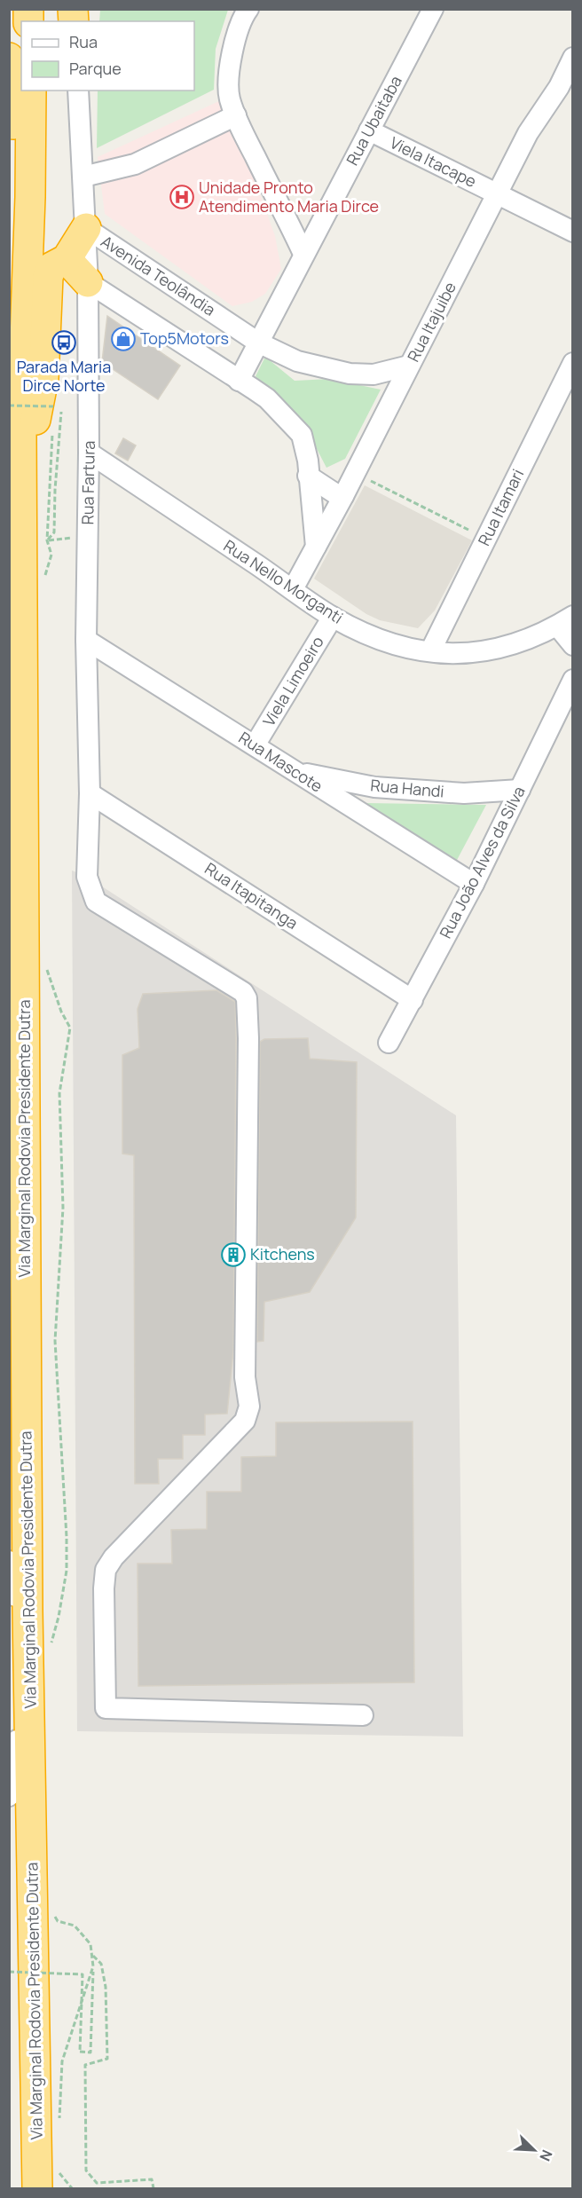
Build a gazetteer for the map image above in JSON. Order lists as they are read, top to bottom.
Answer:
{
  "streets": {
    "highway": ["Via Marginal Rodovia Presidente Dutra"],
    "street": [
      "Rua Ubaitaba",
      "Viela Itacape",
      "Avenida Teolândia",
      "Rua Itajuibe",
      "Rua Fartura",
      "Rua Itamari",
      "Rua Nello Morganti",
      "Viela Limoeiro",
      "Rua Mascote",
      "Rua Handi",
      "Rua João Alves da Silva",
      "Rua Itapitanga"
    ]
  },
  "crossings": [
    ["Rua Ubaitaba", "Viela Itacape"],
    ["Rua Ubaitaba", "Avenida Teolândia"],
    ["Viela Itacape", "Rua Itajuibe"],
    ["Avenida Teolândia", "Rua Itajuibe"],
    ["Avenida Teolândia", "Rua Fartura"],
    ["Rua Itajuibe", "Rua Nello Morganti"],
    ["Rua Fartura", "Rua Nello Morganti"],
    ["Rua Fartura", "Rua Mascote"],
    ["Rua Fartura", "Rua Itapitanga"],
    ["Rua Itamari", "Rua Nello Morganti"],
    ["Rua Nello Morganti", "Viela Limoeiro"],
    ["Viela Limoeiro", "Rua Mascote"],
    ["Rua Mascote", "Rua Handi"],
    ["Rua Mascote", "Rua João Alves da Silva"],
    ["Rua Handi", "Rua João Alves da Silva"],
    ["Rua João Alves da Silva", "Rua Itapitanga"]
  ],
  "places": {
    "hospital": ["Unidade Pronto Atendimento Maria Dirce"],
    "shop": ["Top5Motors"],
    "bus stop": ["Parada Maria Dirce Norte"],
    "building": ["Kitchens"]
  },
  "legend": ["Rua", "Parque"],
  "north": "bottom right"
}
